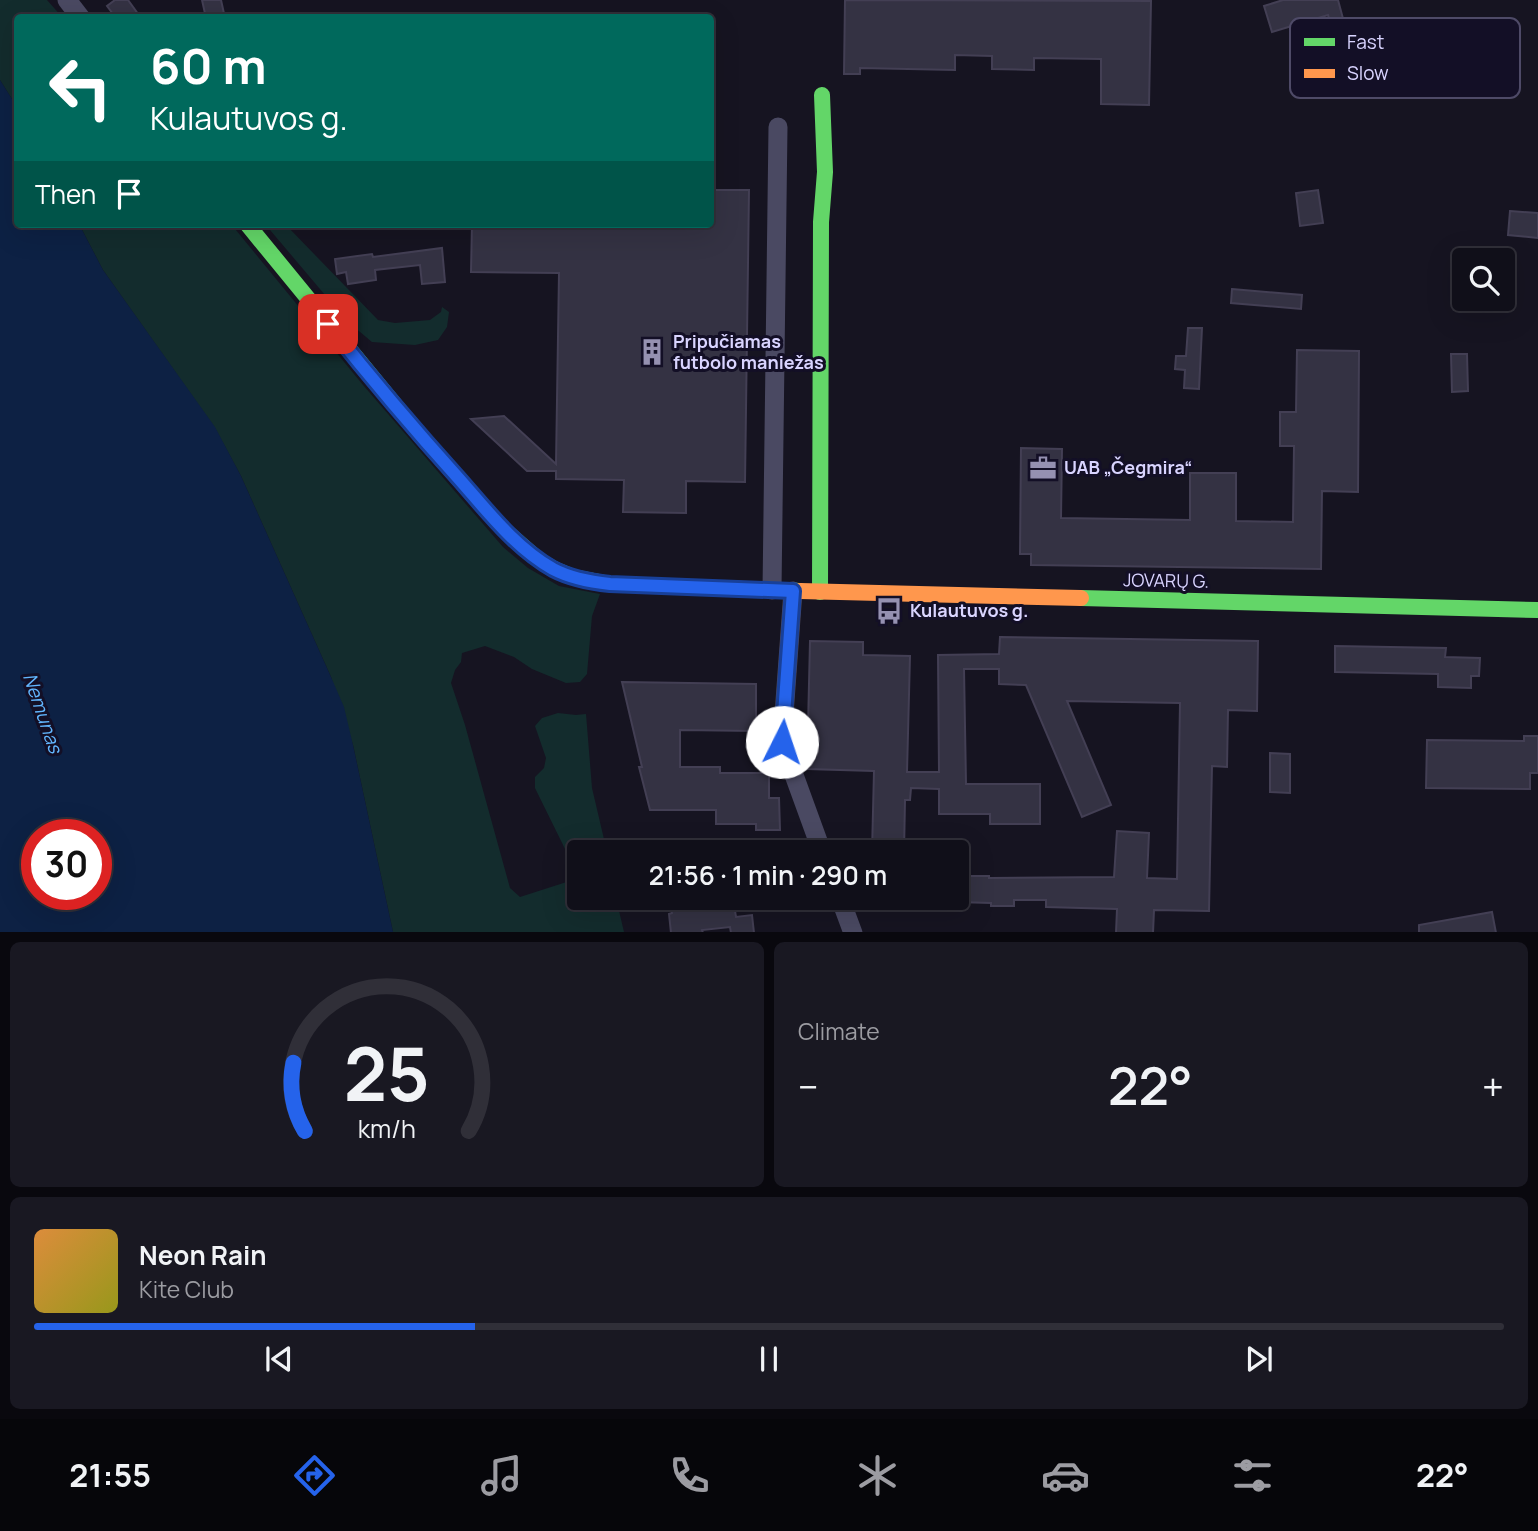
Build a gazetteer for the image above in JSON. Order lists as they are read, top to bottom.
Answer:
{
  "streets": {
    "street": ["JOVARŲ G."]
  },
  "water": ["Nemunas"],
  "places": {
    "building": ["Pripučiamas futbolo maniežas"],
    "office": ["UAB „Čegmira“"],
    "bus stop": ["Kulautuvos g."]
  },
  "legend": ["Fast", "Slow"],
  "page": {
    "turn": ["60 m", "Kulautuvos g."],
    "then": "Then",
    "limit": "30",
    "trip": "21:56 · 1 min · 290 m",
    "tile": "Climate",
    "heat": ["−", "22°", "+"],
    "song": ["Neon Rain", "Kite Club"],
    "tabs": ["21:55", "22°"],
    "gauge": ["25", "km/h"]
  }
}
